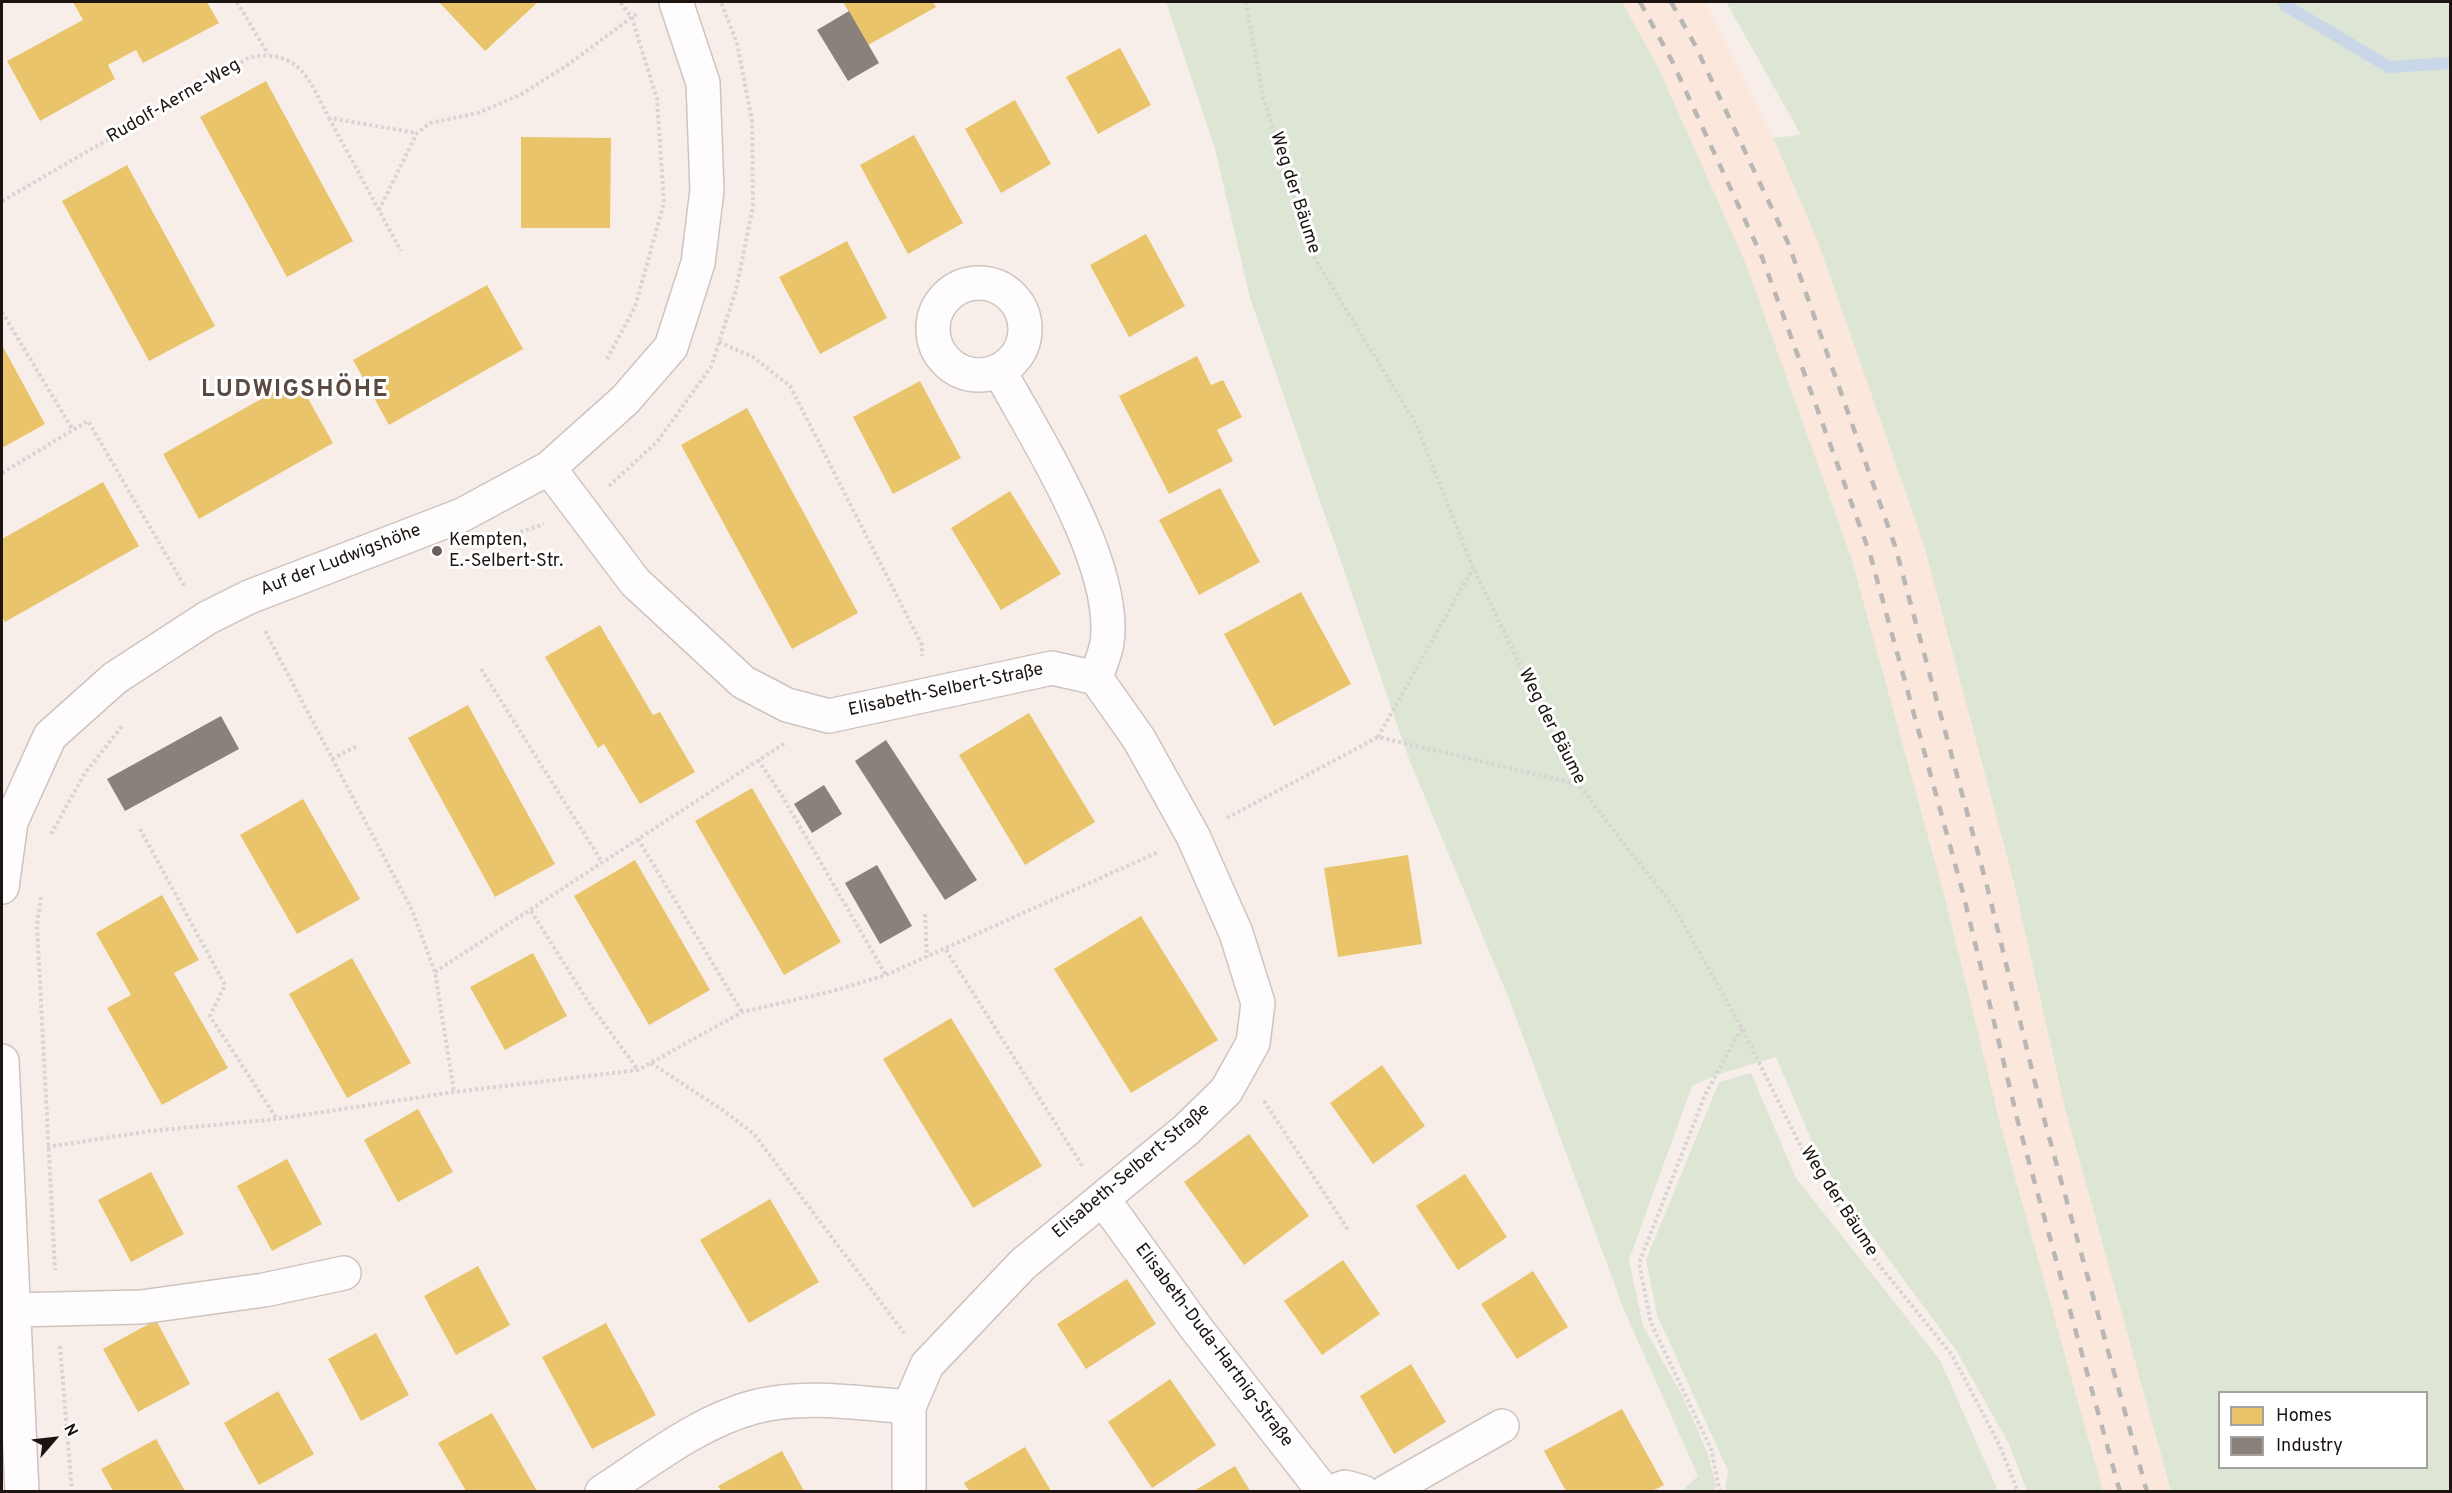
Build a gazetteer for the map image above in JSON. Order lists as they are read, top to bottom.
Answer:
{
  "streets": {
    "street": ["Auf der Ludwigshöhe", "Elisabeth-Selbert-Straße", "Elisabeth-Duda-Hartnig-Straße"],
    "path": ["Rudolf-Aerne-Weg", "Weg der Bäume"]
  },
  "crossings": [
    ["Auf der Ludwigshöhe", "Elisabeth-Selbert-Straße"],
    ["Elisabeth-Selbert-Straße", "Elisabeth-Duda-Hartnig-Straße"]
  ],
  "districts": ["LUDWIGSHÖHE"],
  "places": ["Kempten, E.-Selbert-Str."],
  "legend": ["Homes", "Industry"],
  "north": "top right"
}
